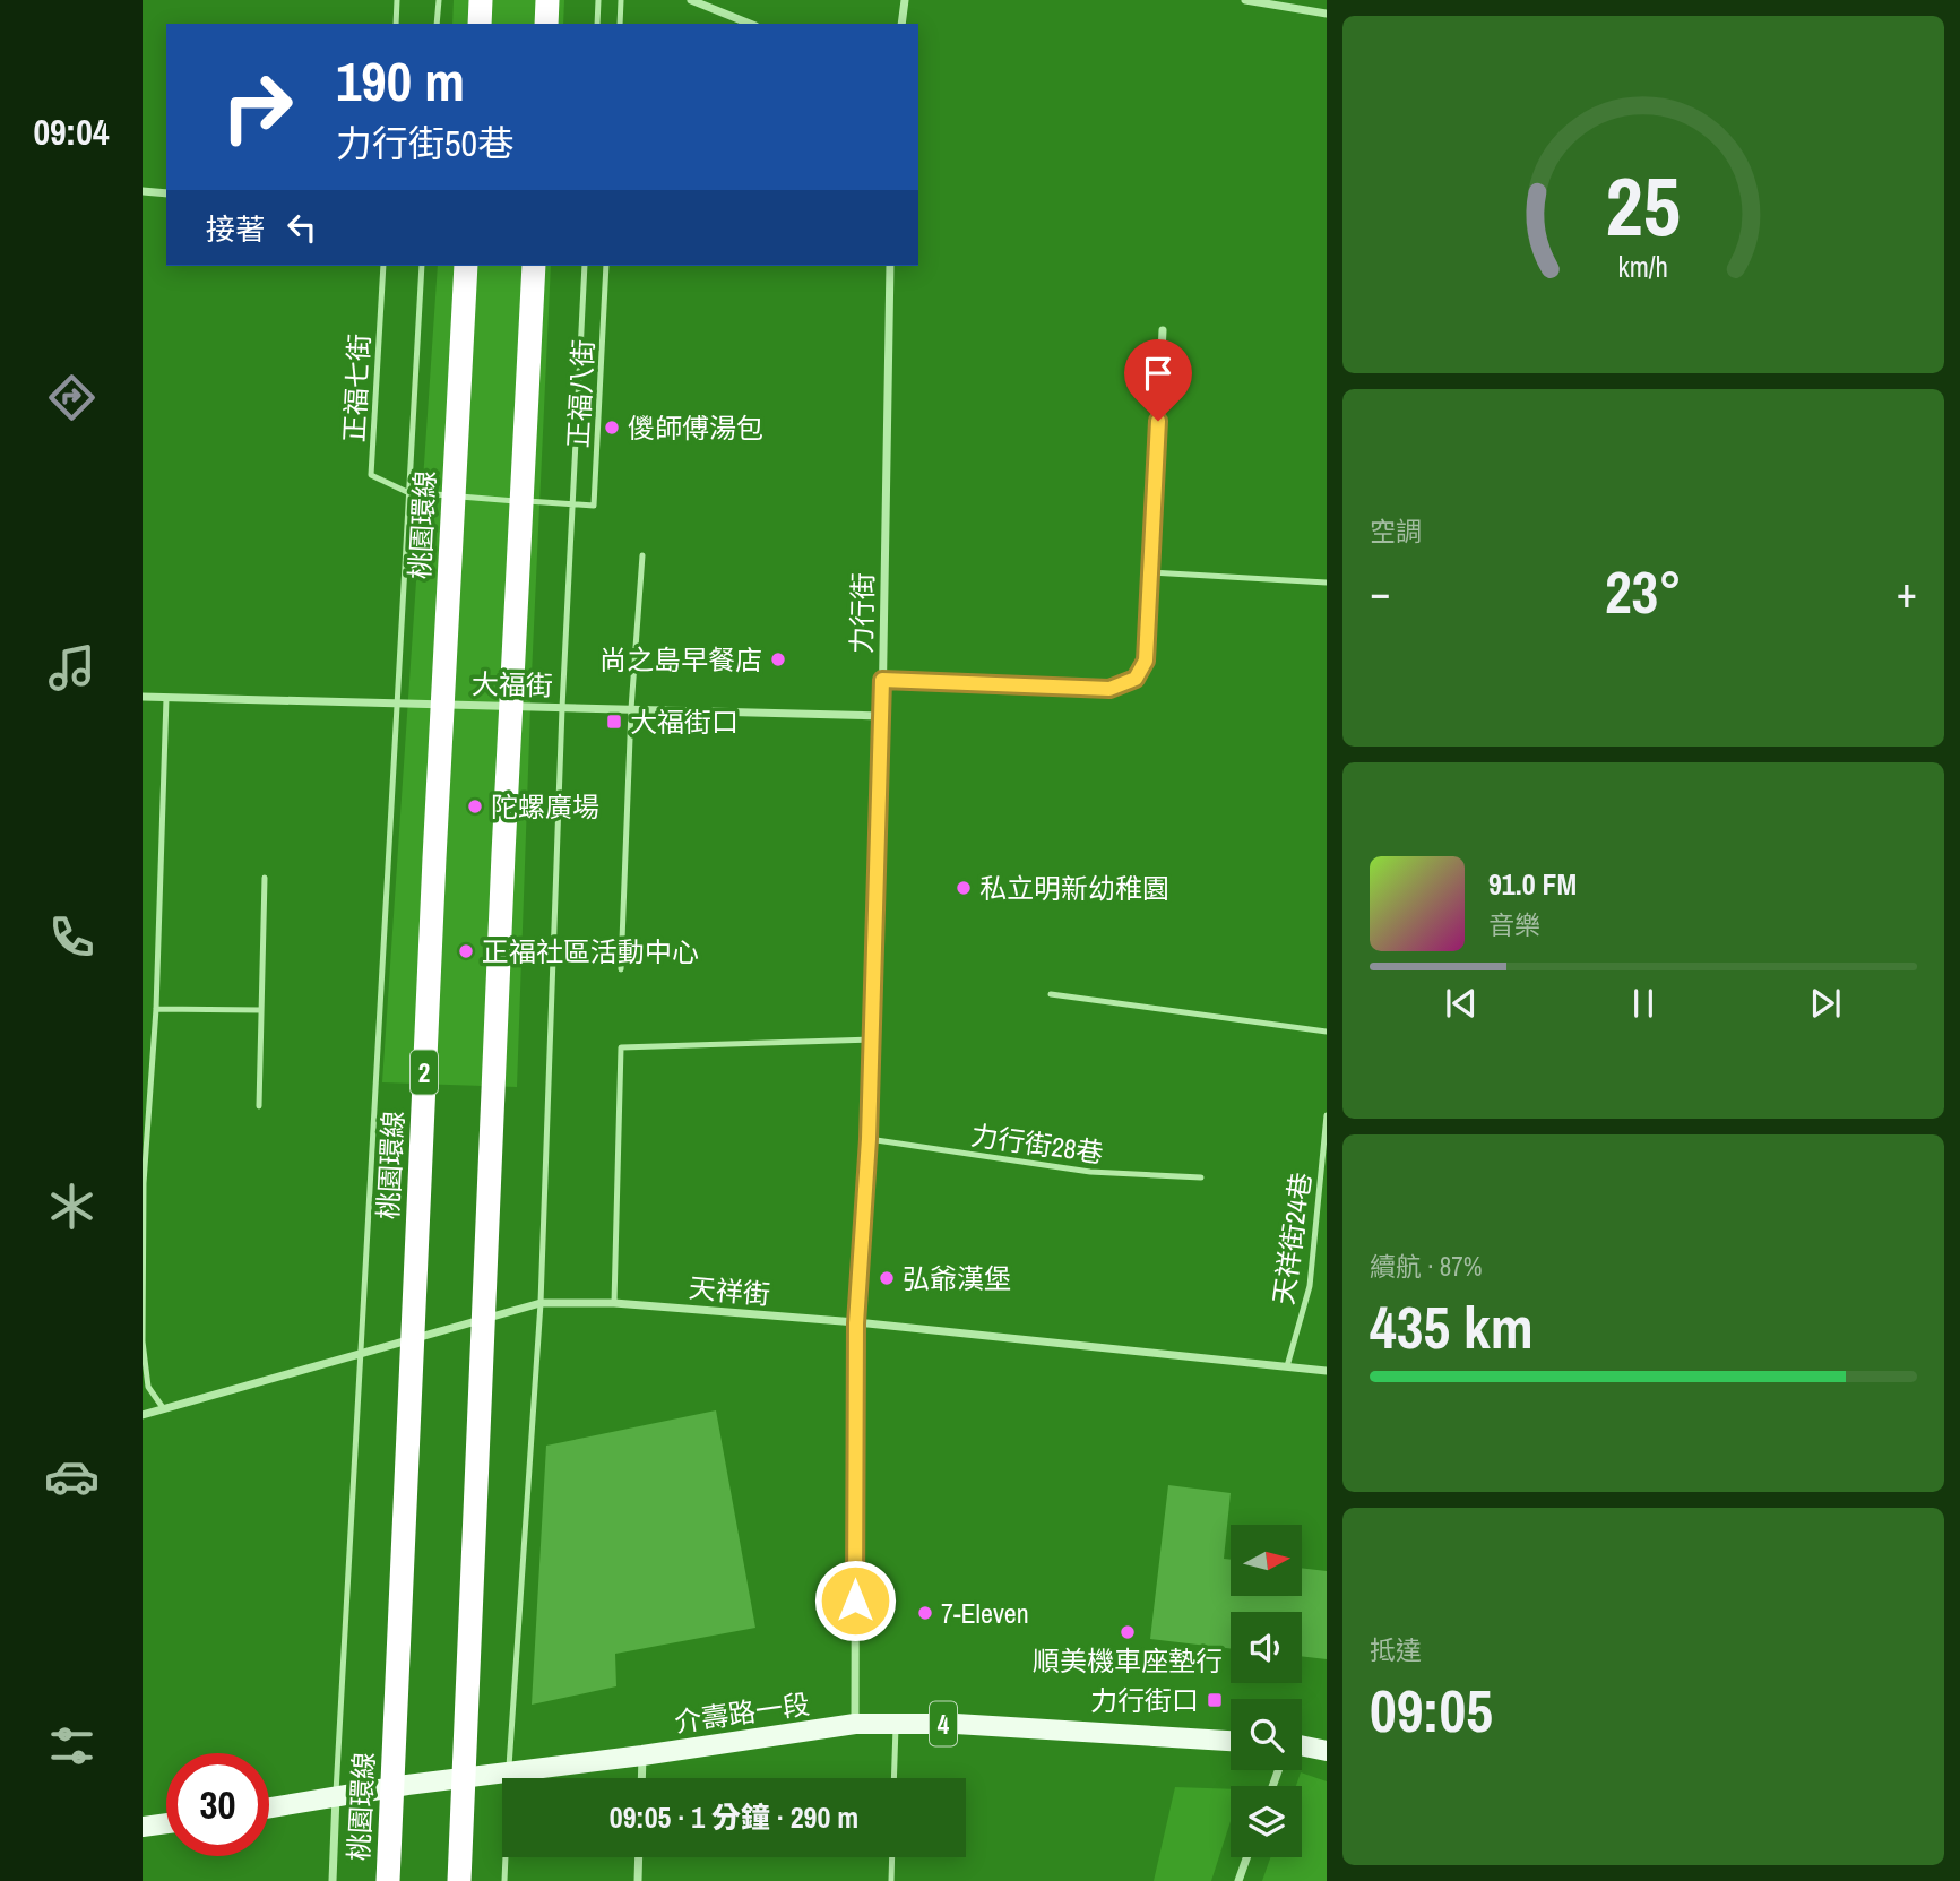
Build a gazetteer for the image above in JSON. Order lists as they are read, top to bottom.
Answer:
{
  "streets": {
    "highway": ["桃園環線", "2"],
    "main road": ["介壽路一段", "4"],
    "street": ["力行街", "大福街", "天祥街"],
    "lane": [
      "正福七街",
      "正福八街",
      "力行街28巷",
      "天祥街24巷"
    ]
  },
  "crossings": [
    ["力行街", "大福街"],
    ["力行街", "力行街28巷"],
    ["力行街", "天祥街"],
    ["力行街", "介壽路一段"],
    ["天祥街24巷", "天祥街"]
  ],
  "places": {
    "other": [
      "儍師傅湯包",
      "尚之島早餐店",
      "陀螺廣場",
      "私立明新幼稚園",
      "正福社區活動中心",
      "弘爺漢堡",
      "7-Eleven",
      "順美機車座墊行"
    ],
    "transit": ["大福街口", "力行街口"]
  },
  "north": "right",
  "page": {
    "tabs": "09:04",
    "turn": ["190 m", "力行街50巷"],
    "then": "接著",
    "tile": [
      "空調",
      ["續航 · 87%", "435 km"],
      ["抵達", "09:05"]
    ],
    "heat": ["−", "23°", "+"],
    "song": ["91.0 FM", "音樂"],
    "limit": "30",
    "trip": "09:05 · 1 分鐘 · 290 m",
    "gauge": ["25", "km/h"]
  }
}
